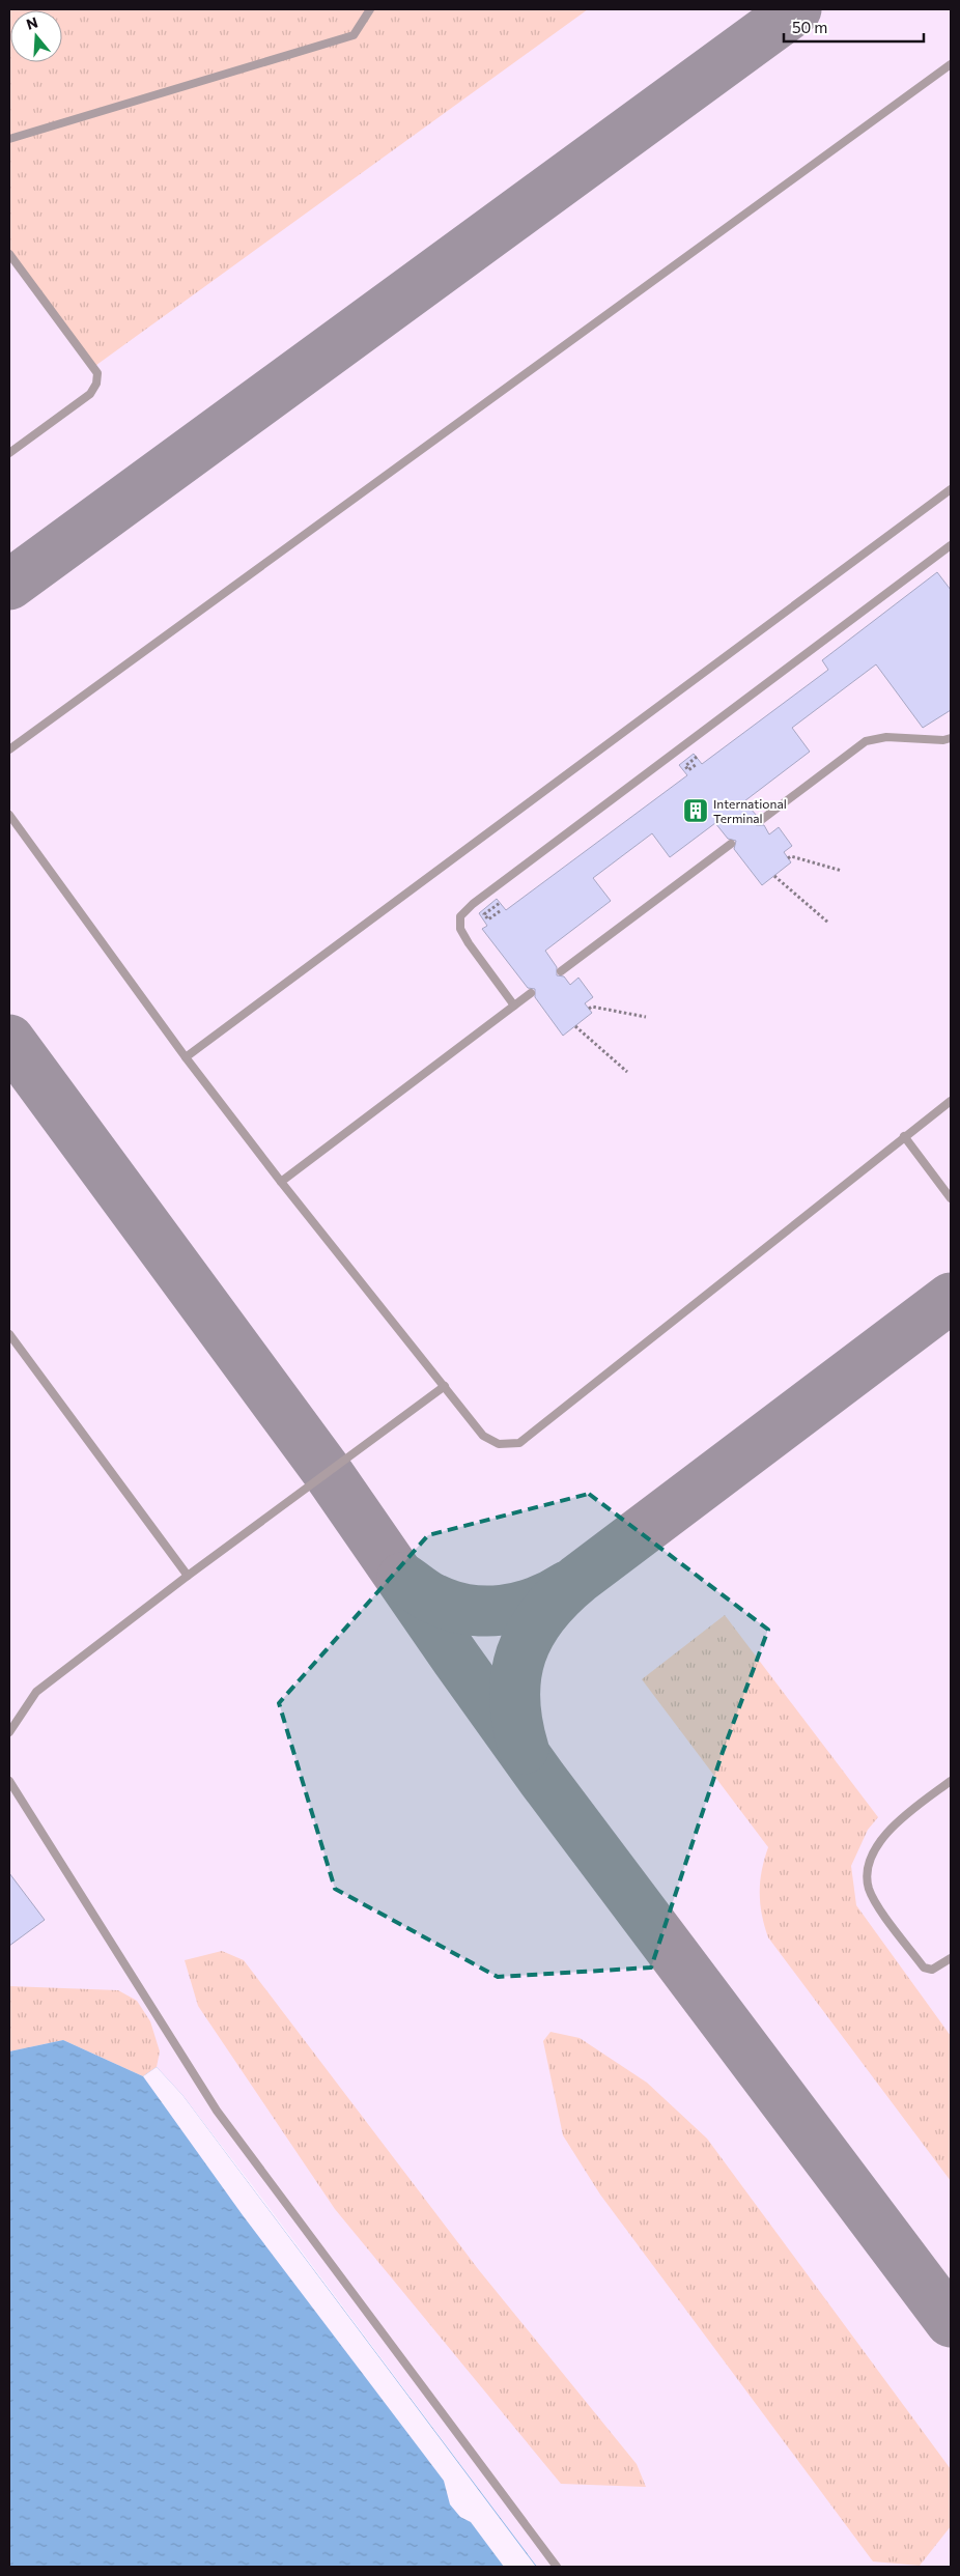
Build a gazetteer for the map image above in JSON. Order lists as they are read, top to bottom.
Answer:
{
  "places": {
    "building": ["International Terminal"]
  },
  "scale_bar": "50 m",
  "north": "top"
}
